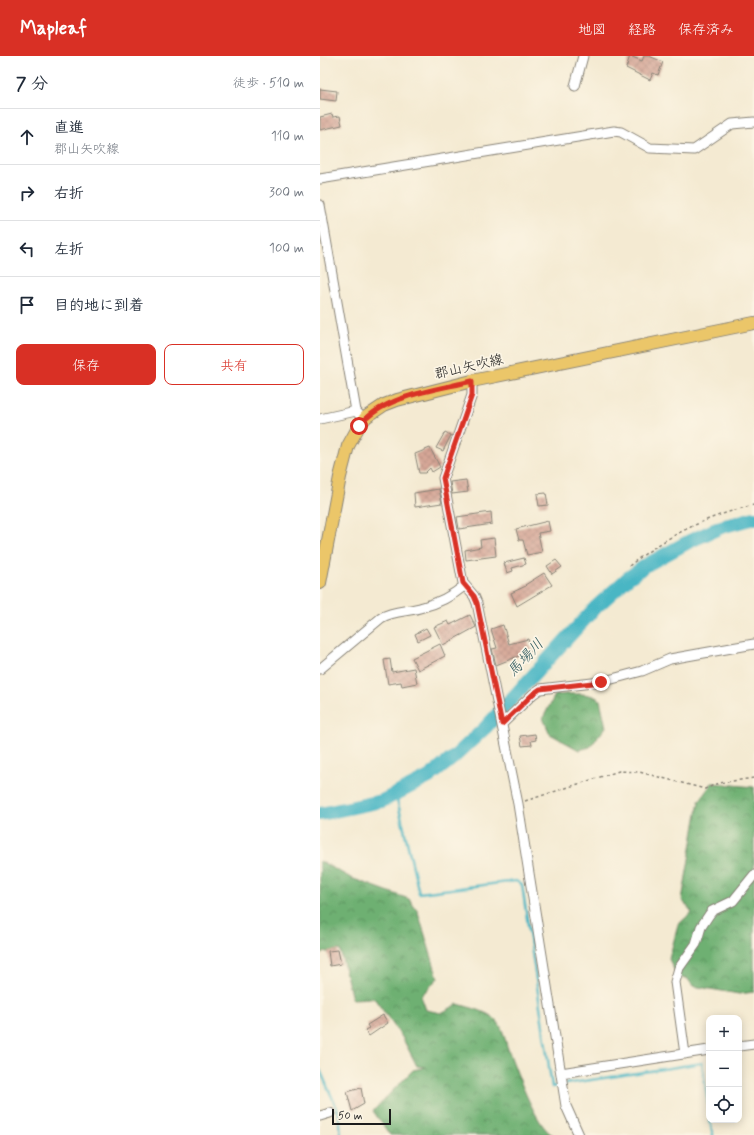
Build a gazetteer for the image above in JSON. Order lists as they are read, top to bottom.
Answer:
{
  "streets": {
    "main road": ["郡山矢吹線"]
  },
  "water": ["馬場川"],
  "scale_bar": "50 m",
  "page": {
    "header": "Mapleaf",
    "nav": ["地図", "経路", "保存済み"],
    "heading": ["7 分", "徒歩 · 510 m"],
    "list": [
      ["直進", "郡山矢吹線", "110 m"],
      ["右折", "300 m"],
      ["左折", "100 m"],
      "目的地に到着"
    ],
    "buttons": ["保存", "共有"],
    "map_buttons": ["+", "−"],
    "scale": "50 m"
  }
}
